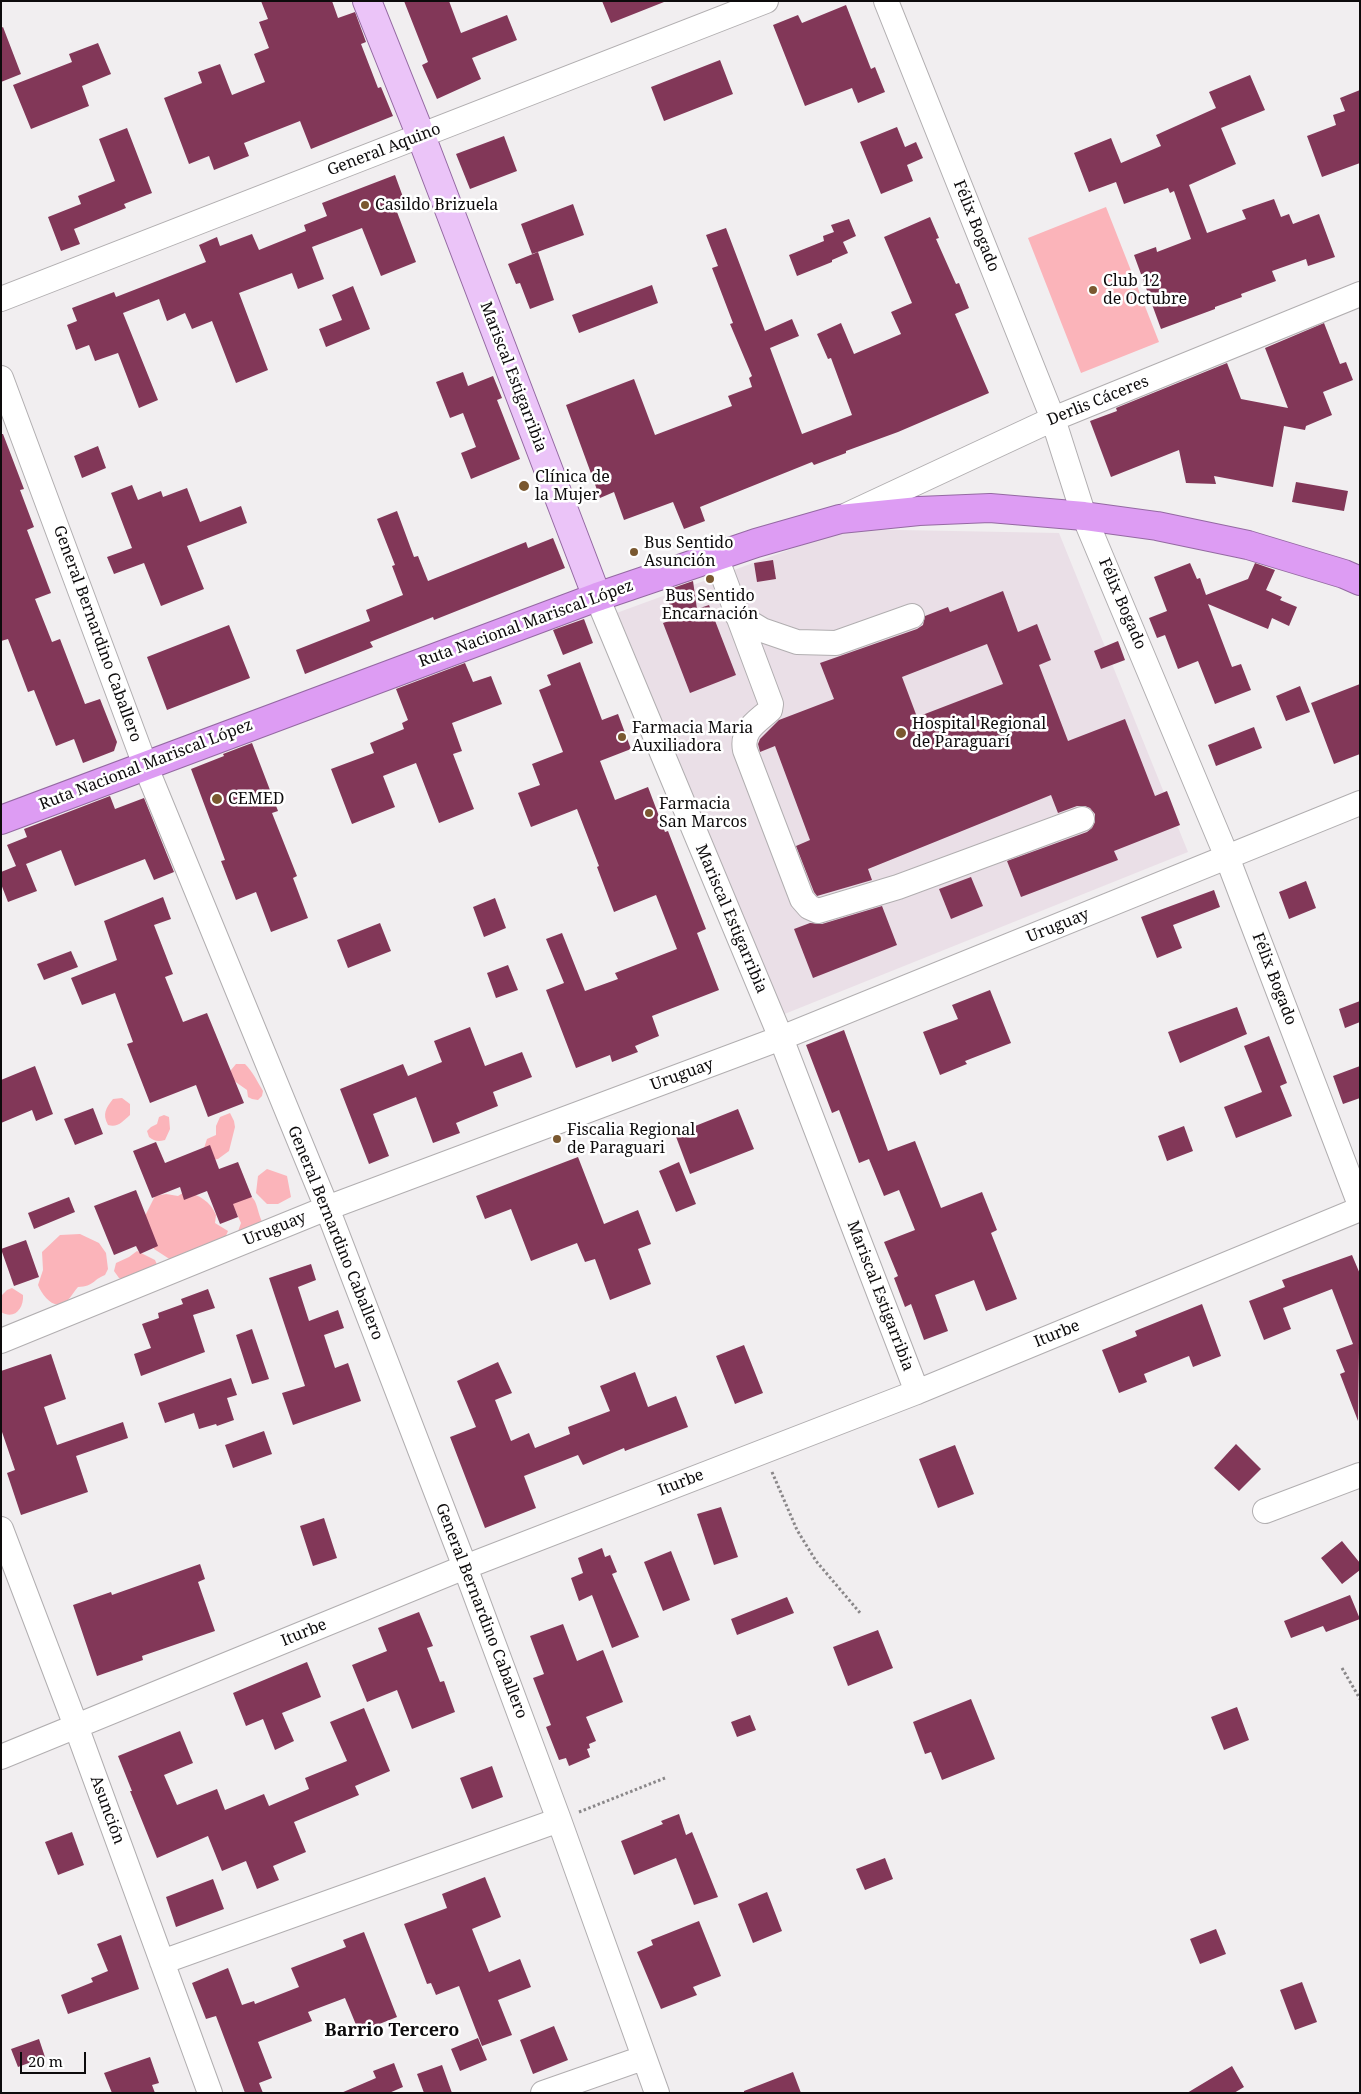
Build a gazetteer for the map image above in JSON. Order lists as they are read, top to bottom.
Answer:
{
  "streets": {
    "highway": ["Ruta Nacional Mariscal López"],
    "main road": ["Mariscal Estigarribia"],
    "street": [
      "General Aquino",
      "Félix Bogado",
      "Derlis Cáceres",
      "General Bernardino Caballero",
      "Uruguay",
      "Iturbe",
      "Asunción"
    ]
  },
  "crossings": [
    ["General Aquino", "Mariscal Estigarribia"],
    ["Félix Bogado", "Derlis Cáceres"],
    ["Félix Bogado", "Ruta Nacional Mariscal López"],
    ["Félix Bogado", "Uruguay"],
    ["Félix Bogado", "Iturbe"],
    ["Mariscal Estigarribia", "Ruta Nacional Mariscal López"],
    ["Mariscal Estigarribia", "Uruguay"],
    ["Mariscal Estigarribia", "Iturbe"],
    ["Derlis Cáceres", "Ruta Nacional Mariscal López"],
    ["Ruta Nacional Mariscal López", "General Bernardino Caballero"],
    ["General Bernardino Caballero", "Uruguay"],
    ["General Bernardino Caballero", "Iturbe"],
    ["Iturbe", "Asunción"]
  ],
  "districts": ["Barrio Tercero"],
  "places": [
    "Casildo Brizuela",
    "Club 12 de Octubre",
    "Clínica de la Mujer",
    "Bus Sentido Asunción",
    "Bus Sentido Encarnación",
    "Hospital Regional de Paraguarí",
    "Farmacia Maria Auxiliadora",
    "CEMED",
    "Farmacia San Marcos",
    "Fiscalia Regional de Paraguari"
  ],
  "scale_bar": "20 m"
}
